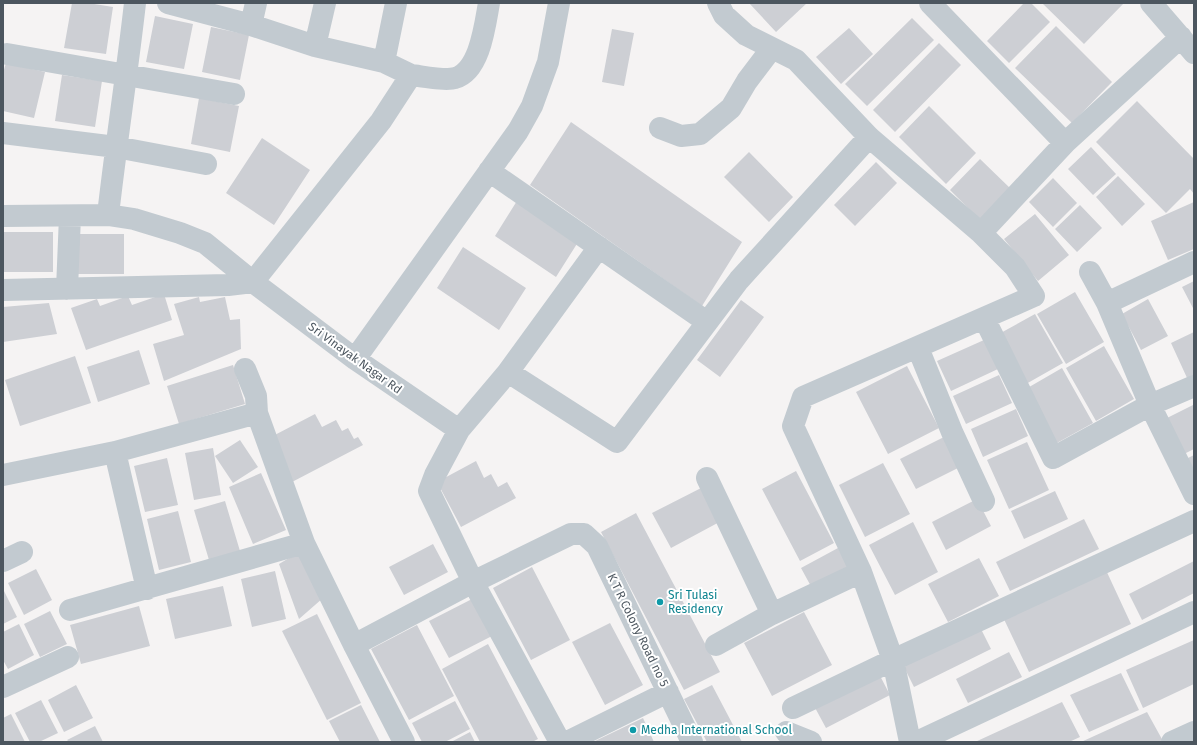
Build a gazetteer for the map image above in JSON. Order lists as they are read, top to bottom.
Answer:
{
  "streets": {
    "street": ["Sri Vinayak Nagar Rd", "K T R Colony Road no 5"]
  },
  "places": ["Sri Tulasi Residency", "Medha International School"]
}
